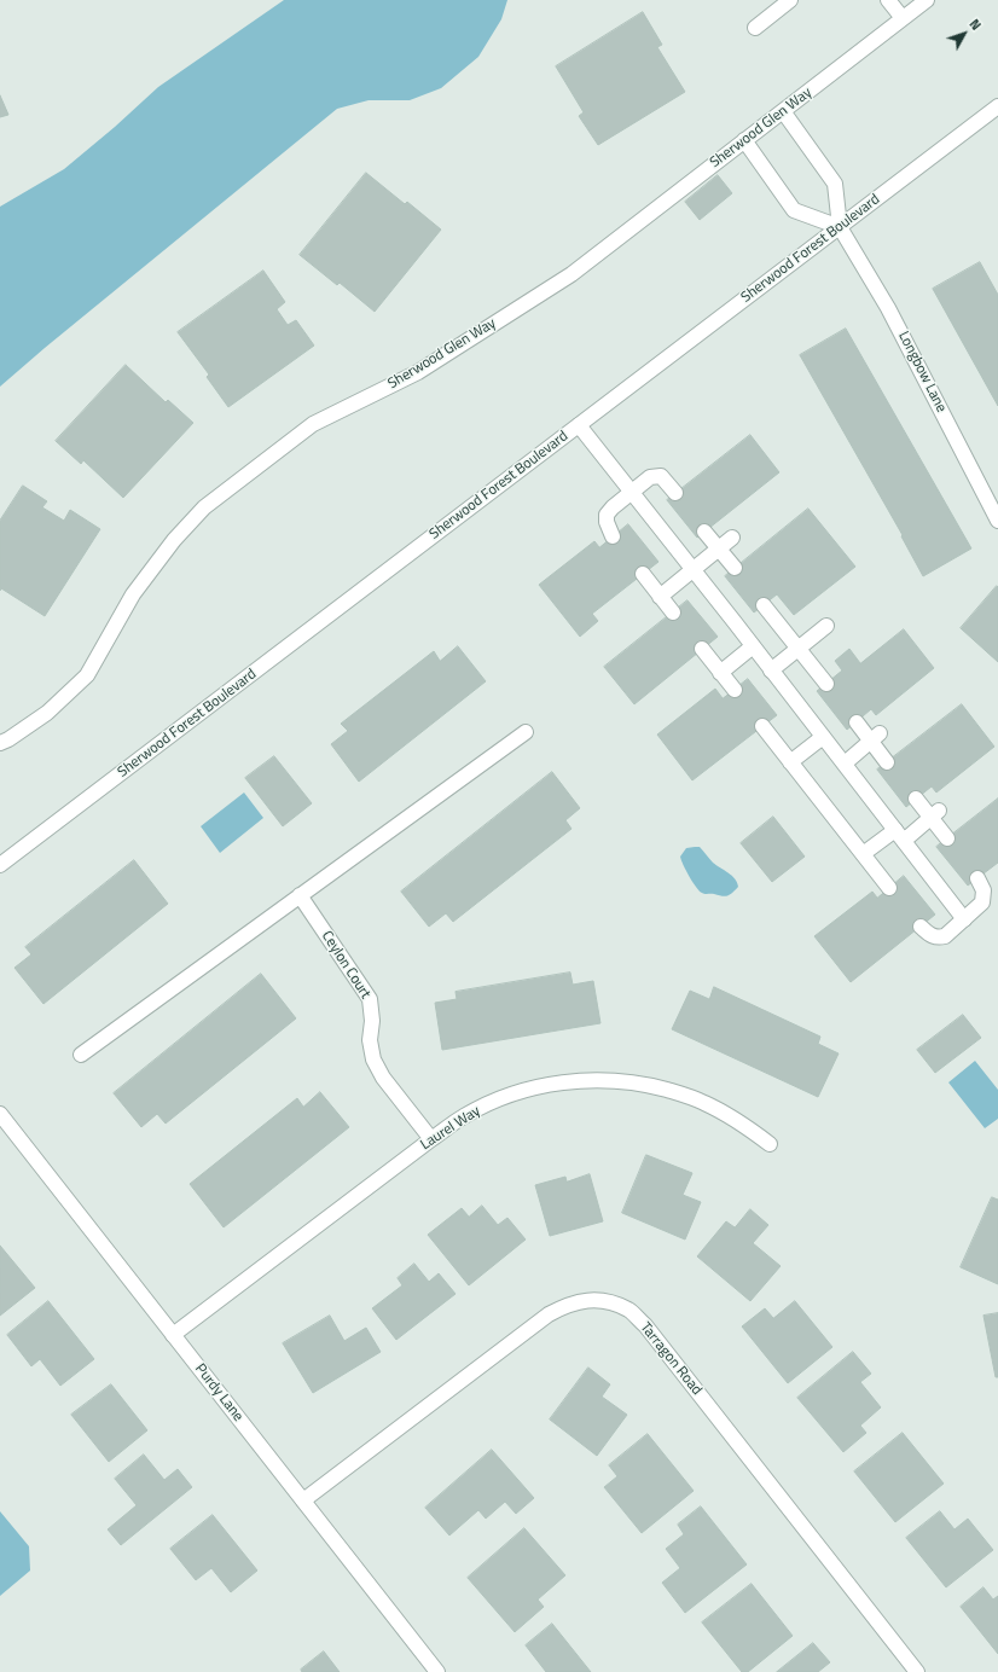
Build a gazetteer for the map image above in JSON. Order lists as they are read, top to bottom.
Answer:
{
  "streets": {
    "street": [
      "Sherwood Glen Way",
      "Sherwood Forest Boulevard",
      "Longbow Lane",
      "Ceylon Court",
      "Laurel Way",
      "Tarragon Road",
      "Purdy Lane"
    ]
  },
  "crossings": [
    ["Sherwood Forest Boulevard", "Longbow Lane"],
    ["Ceylon Court", "Laurel Way"],
    ["Laurel Way", "Purdy Lane"],
    ["Tarragon Road", "Purdy Lane"]
  ],
  "north": "top right"
}
